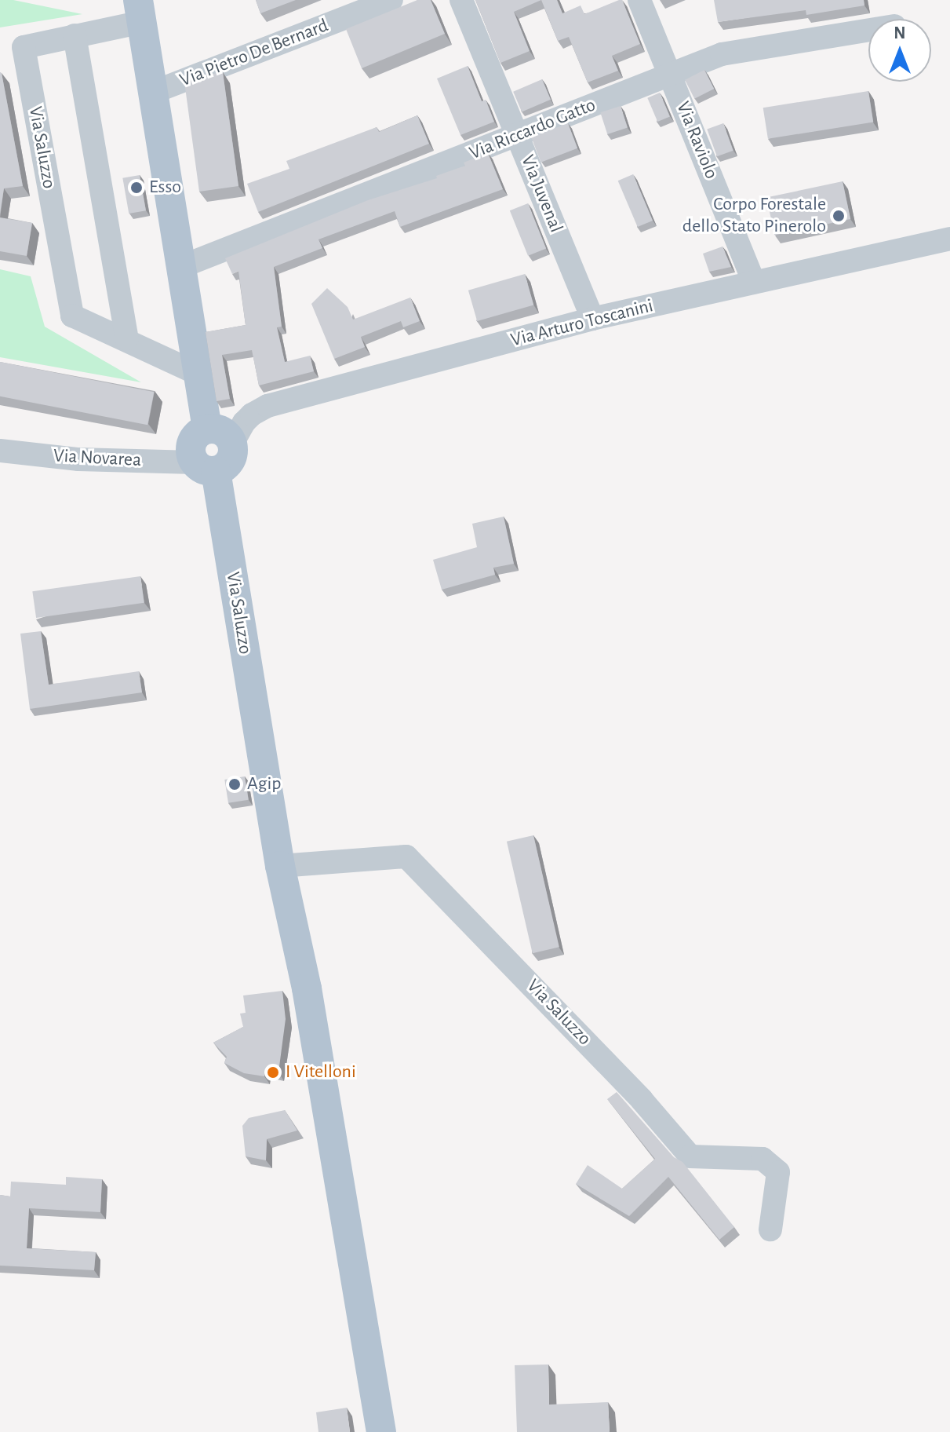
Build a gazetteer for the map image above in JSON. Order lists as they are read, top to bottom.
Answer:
{
  "streets": {
    "main road": ["Via Saluzzo"],
    "street": [
      "Via Pietro De Bernard",
      "Via Riccardo Gatto",
      "Via Raviolo",
      "Via Juvenal",
      "Via Arturo Toscanini",
      "Via Novarea"
    ]
  },
  "crossings": [
    ["Via Pietro De Bernard", "Via Saluzzo"],
    ["Via Riccardo Gatto", "Via Raviolo"],
    ["Via Riccardo Gatto", "Via Saluzzo"],
    ["Via Riccardo Gatto", "Via Juvenal"],
    ["Via Raviolo", "Via Arturo Toscanini"],
    ["Via Saluzzo", "Via Arturo Toscanini"],
    ["Via Saluzzo", "Via Novarea"],
    ["Via Juvenal", "Via Arturo Toscanini"],
    ["Via Arturo Toscanini", "Via Novarea"]
  ],
  "places": [
    "Esso",
    "Corpo Forestale dello Stato Pinerolo",
    "Agip",
    "I Vitelloni"
  ],
  "north": "top"
}
